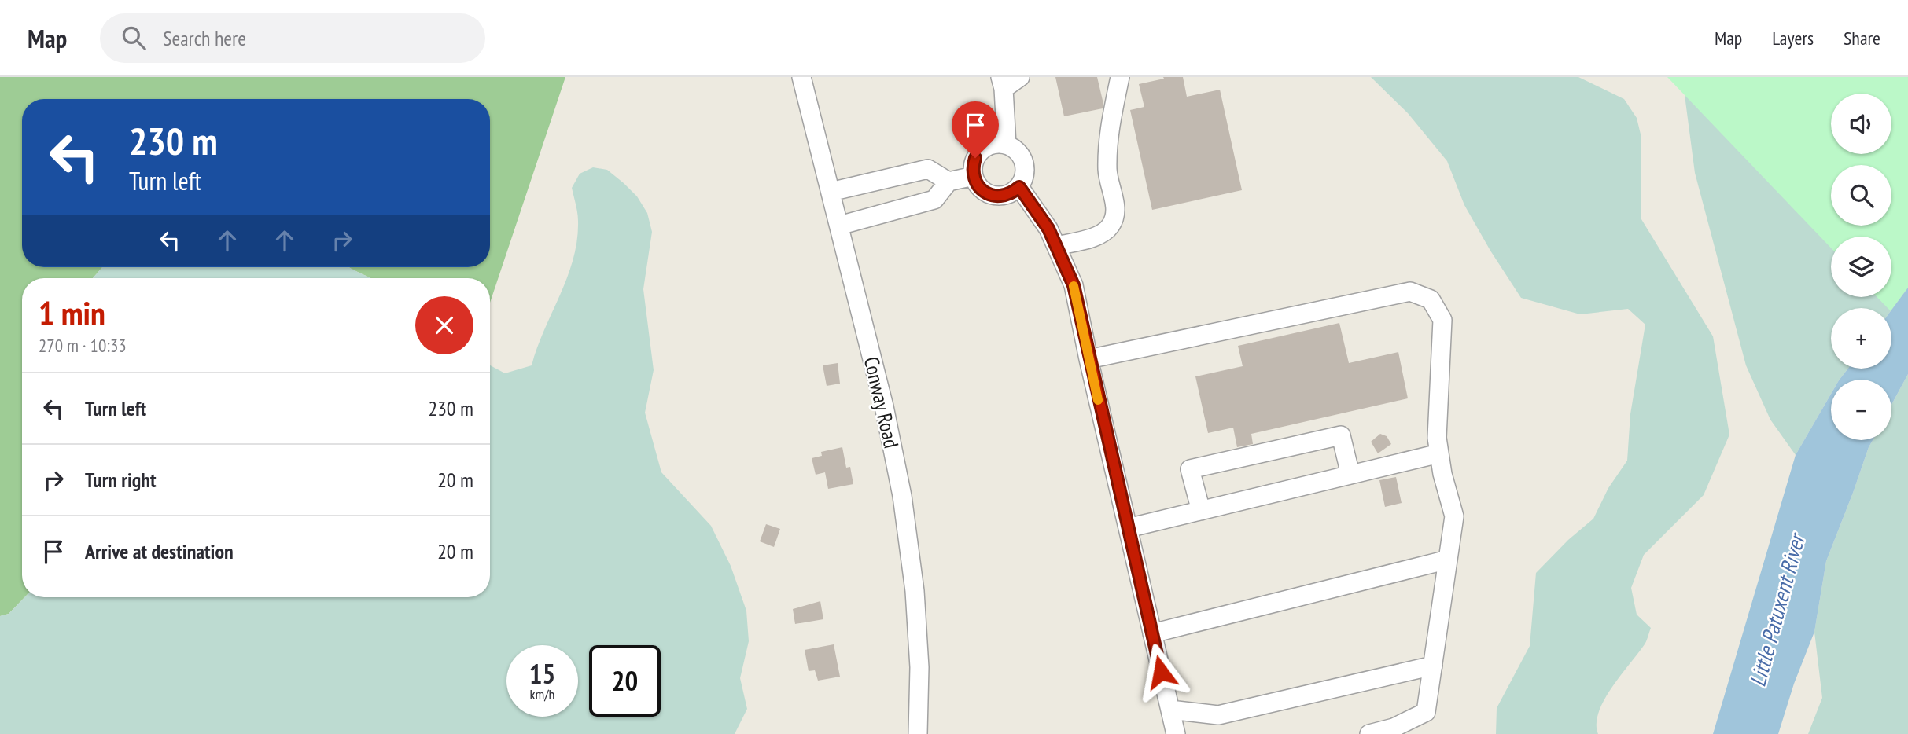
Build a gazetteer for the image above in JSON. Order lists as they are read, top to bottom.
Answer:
{
  "streets": {
    "street": ["Conway Road"]
  },
  "water": ["Little Patuxent River"],
  "page": {
    "header": "Map",
    "search": "Search here",
    "nav": ["Map", "Layers", "Share"],
    "map_buttons": ["+", "−"],
    "turn": ["230 m", "Turn left"],
    "heading": ["1 min", "270 m · 10:33"],
    "list": [
      {
        "name": "Turn left",
        "value": "230 m"
      },
      {
        "name": "Turn right",
        "value": "20 m"
      },
      {
        "name": "Arrive at destination",
        "value": "20 m"
      }
    ],
    "speed": "15 km/h",
    "limit": "20"
  }
}
